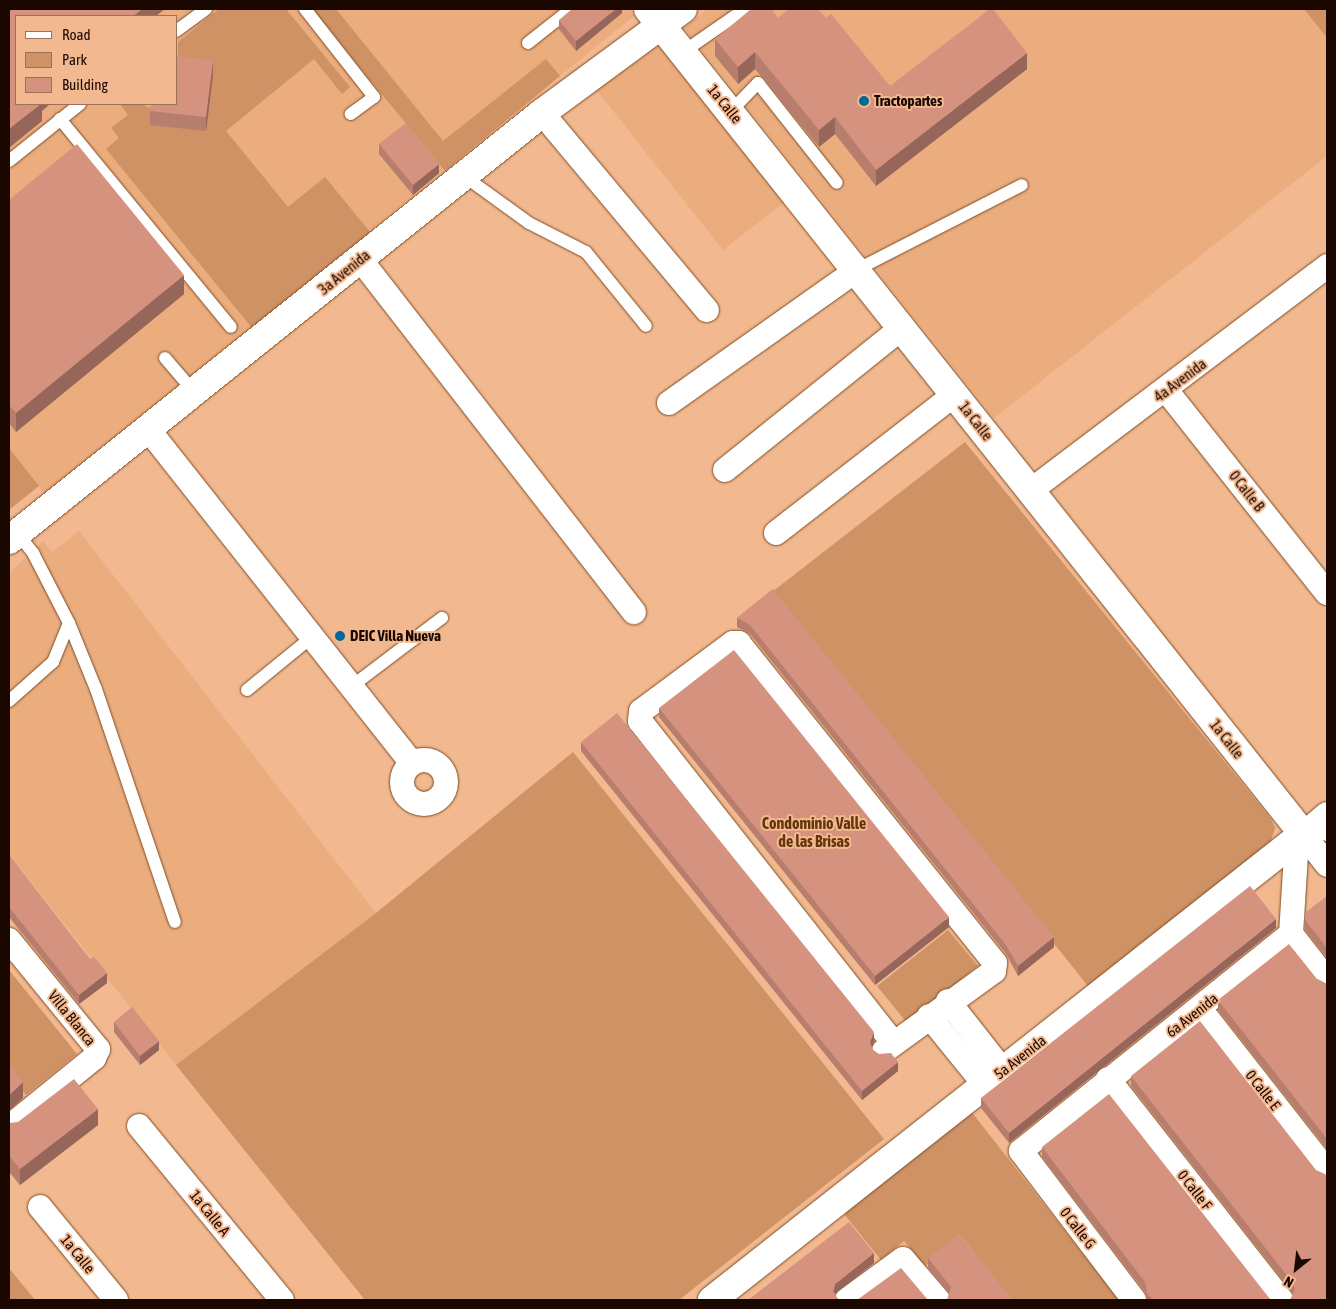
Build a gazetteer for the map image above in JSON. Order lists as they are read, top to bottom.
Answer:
{
  "streets": {
    "street": [
      "1a Calle",
      "3a Avenida",
      "4a Avenida",
      "0 Calle B",
      "6a Avenida",
      "Villa Blanca",
      "5a Avenida",
      "0 Calle E",
      "0 Calle F",
      "1a Calle A",
      "0 Calle G"
    ]
  },
  "crossings": [
    ["1a Calle", "3a Avenida"],
    ["1a Calle", "4a Avenida"],
    ["1a Calle", "5a Avenida"],
    ["4a Avenida", "0 Calle B"],
    ["6a Avenida", "0 Calle E"],
    ["6a Avenida", "0 Calle F"],
    ["6a Avenida", "0 Calle G"]
  ],
  "districts": ["Condominio Valle de las Brisas"],
  "places": ["Tractopartes", "DEIC Villa Nueva"],
  "legend": ["Road", "Park", "Building"],
  "north": "bottom left"
}
